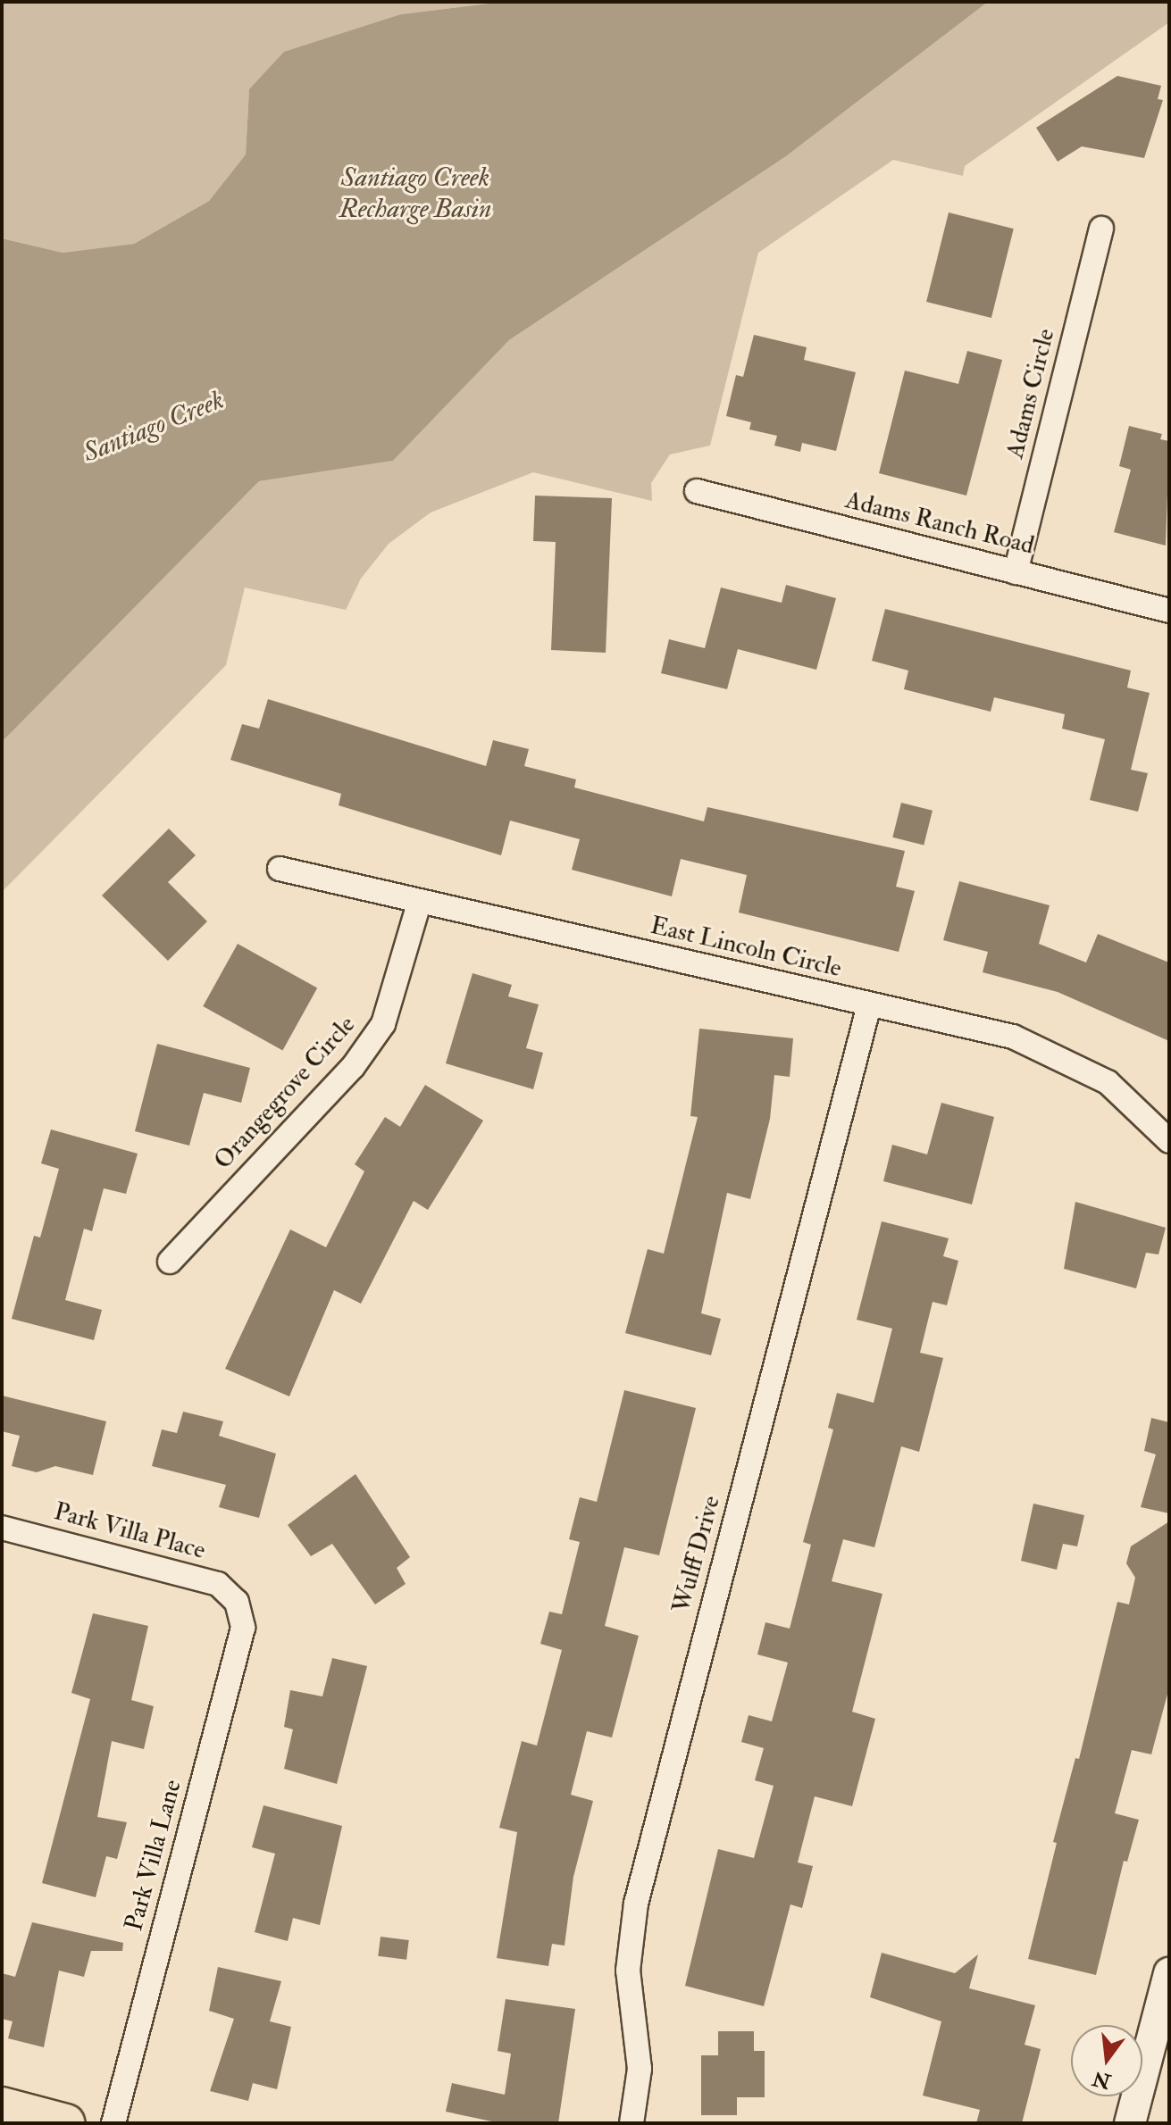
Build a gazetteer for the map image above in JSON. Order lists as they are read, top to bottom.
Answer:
{
  "streets": {
    "street": [
      "Adams Circle",
      "Adams Ranch Road",
      "East Lincoln Circle",
      "Orangegrove Circle",
      "Park Villa Place",
      "Wulff Drive",
      "Park Villa Lane"
    ]
  },
  "crossings": [
    ["Adams Circle", "Adams Ranch Road"],
    ["East Lincoln Circle", "Orangegrove Circle"],
    ["East Lincoln Circle", "Wulff Drive"],
    ["Park Villa Place", "Park Villa Lane"]
  ],
  "water": ["Santiago Creek Recharge Basin", "Santiago Creek"],
  "north": "bottom"
}
